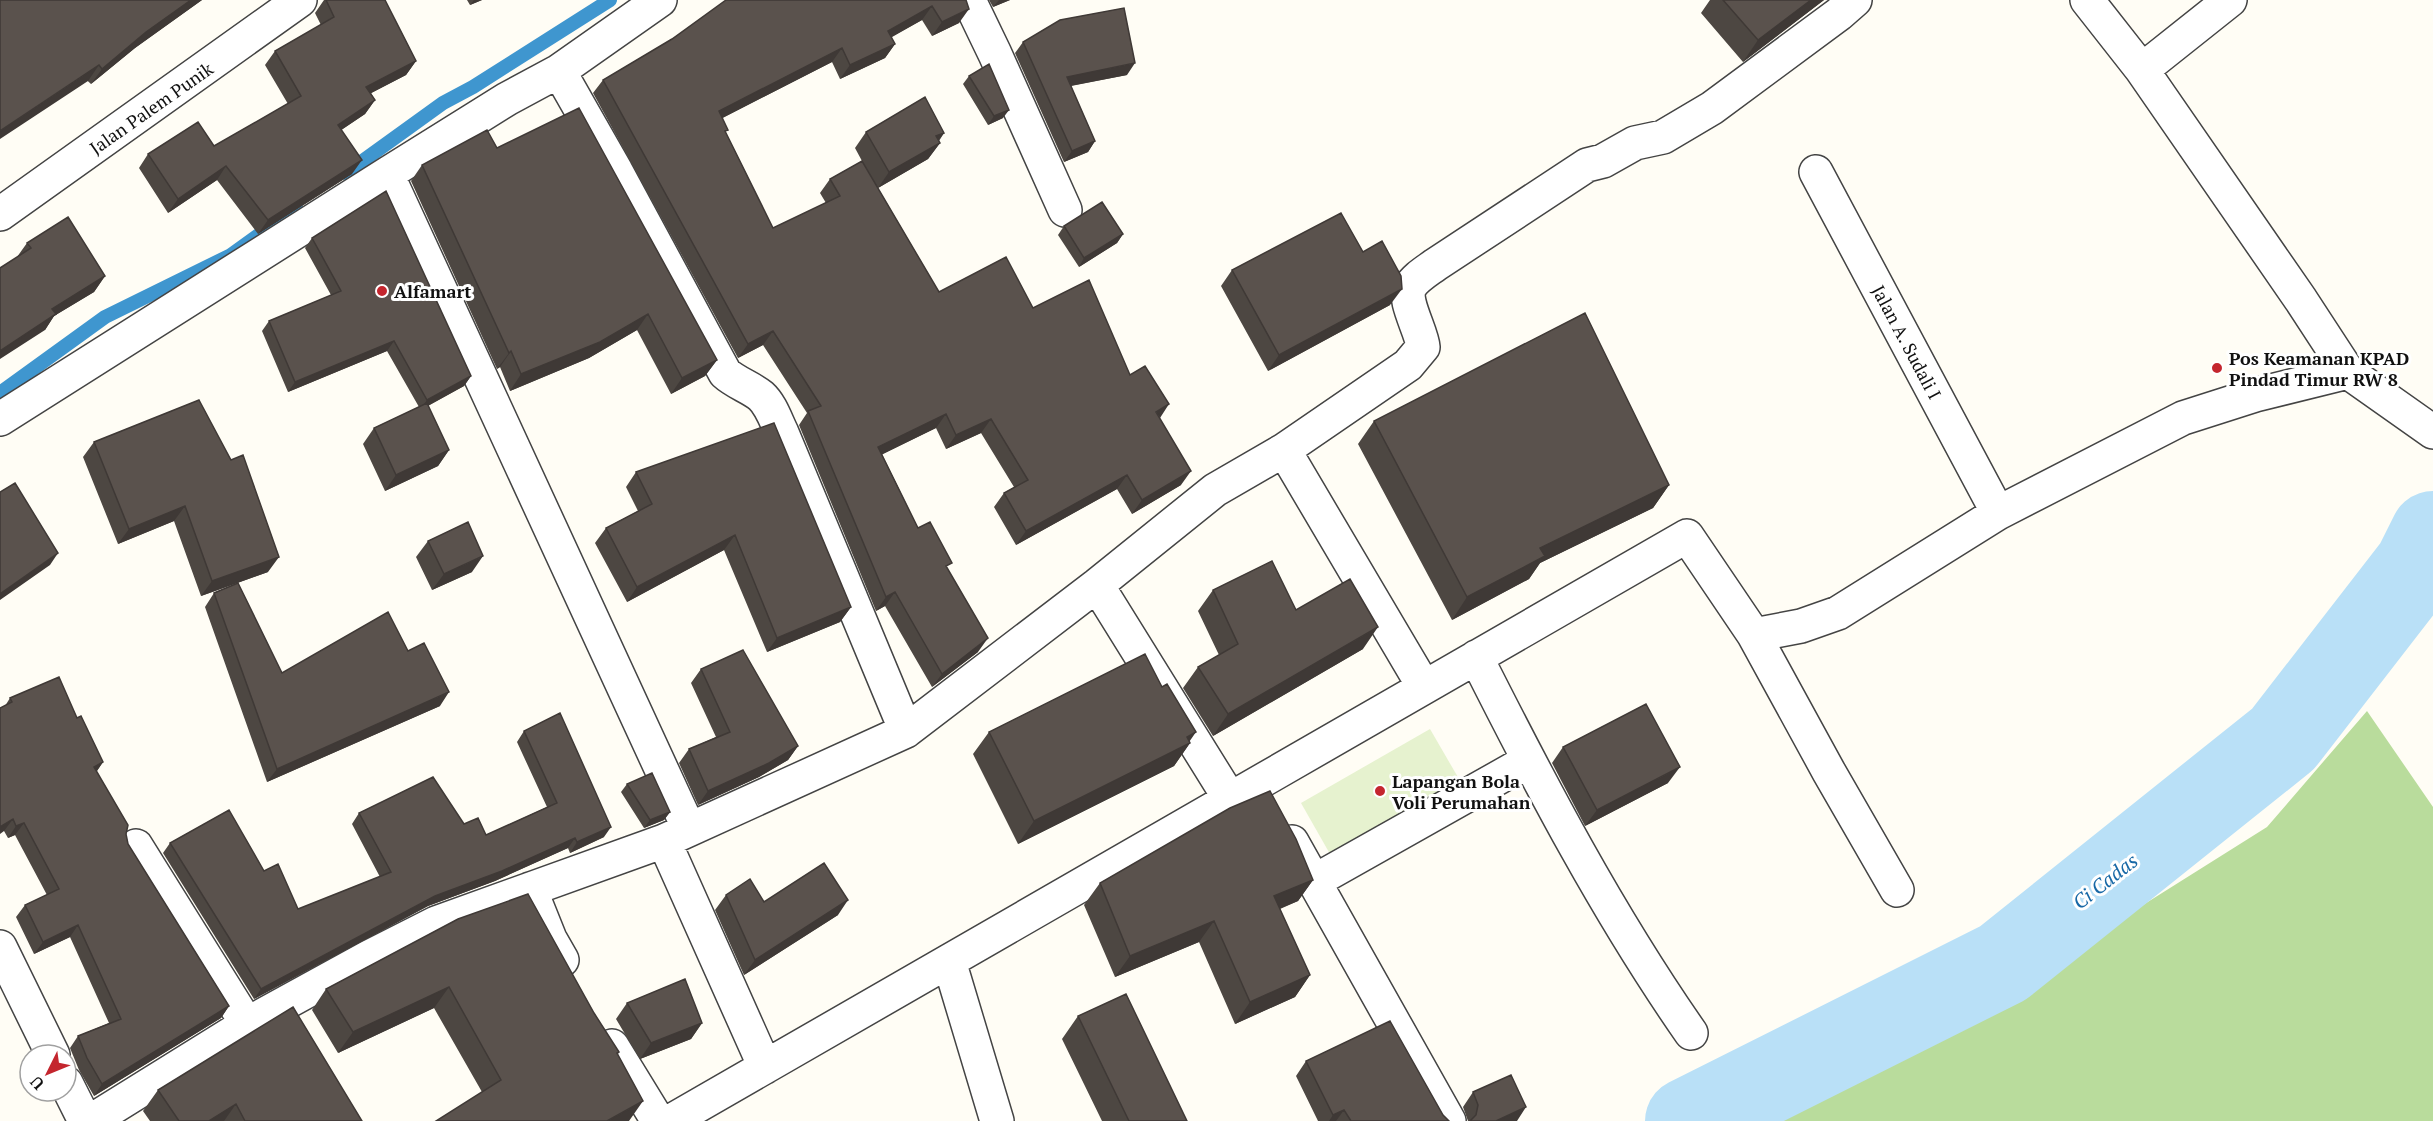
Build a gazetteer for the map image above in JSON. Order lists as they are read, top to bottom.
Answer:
{
  "streets": {
    "street": ["Jalan Palem Punik", "Jalan A. Sudali I"]
  },
  "water": ["Ci Cadas"],
  "places": ["Alfamart", "Pos Keamanan KPAD Pindad Timur RW 8", "Lapangan Bola Voli Perumahan"],
  "north": "bottom left"
}
